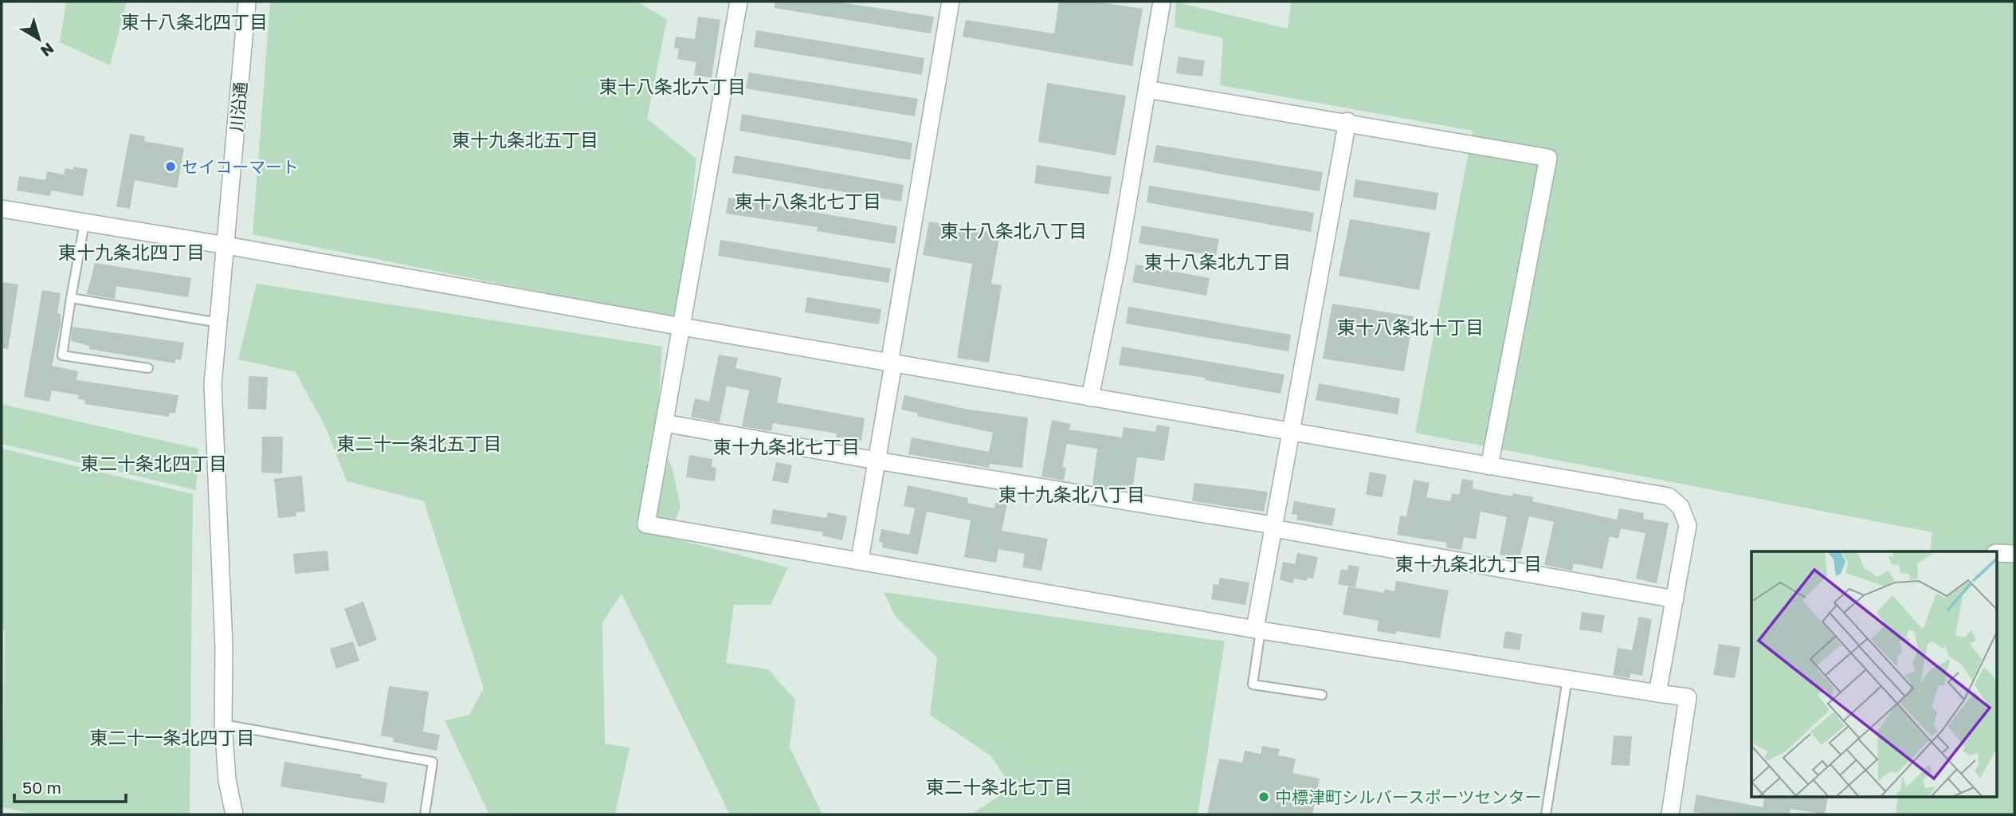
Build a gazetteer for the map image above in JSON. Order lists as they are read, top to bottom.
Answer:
{
  "streets": {
    "street": ["川沿通"]
  },
  "districts": [
    "東十八条北四丁目",
    "東十八条北六丁目",
    "東十九条北五丁目",
    "東十八条北七丁目",
    "東十八条北八丁目",
    "東十九条北四丁目",
    "東十八条北九丁目",
    "東十八条北十丁目",
    "東二十一条北五丁目",
    "東十九条北七丁目",
    "東二十条北四丁目",
    "東十九条北八丁目",
    "東十九条北九丁目",
    "東二十一条北四丁目",
    "東二十条北七丁目"
  ],
  "places": ["セイコーマート", "中標津町シルバースポーツセンター"],
  "scale_bar": "50 m",
  "north": "bottom right"
}
